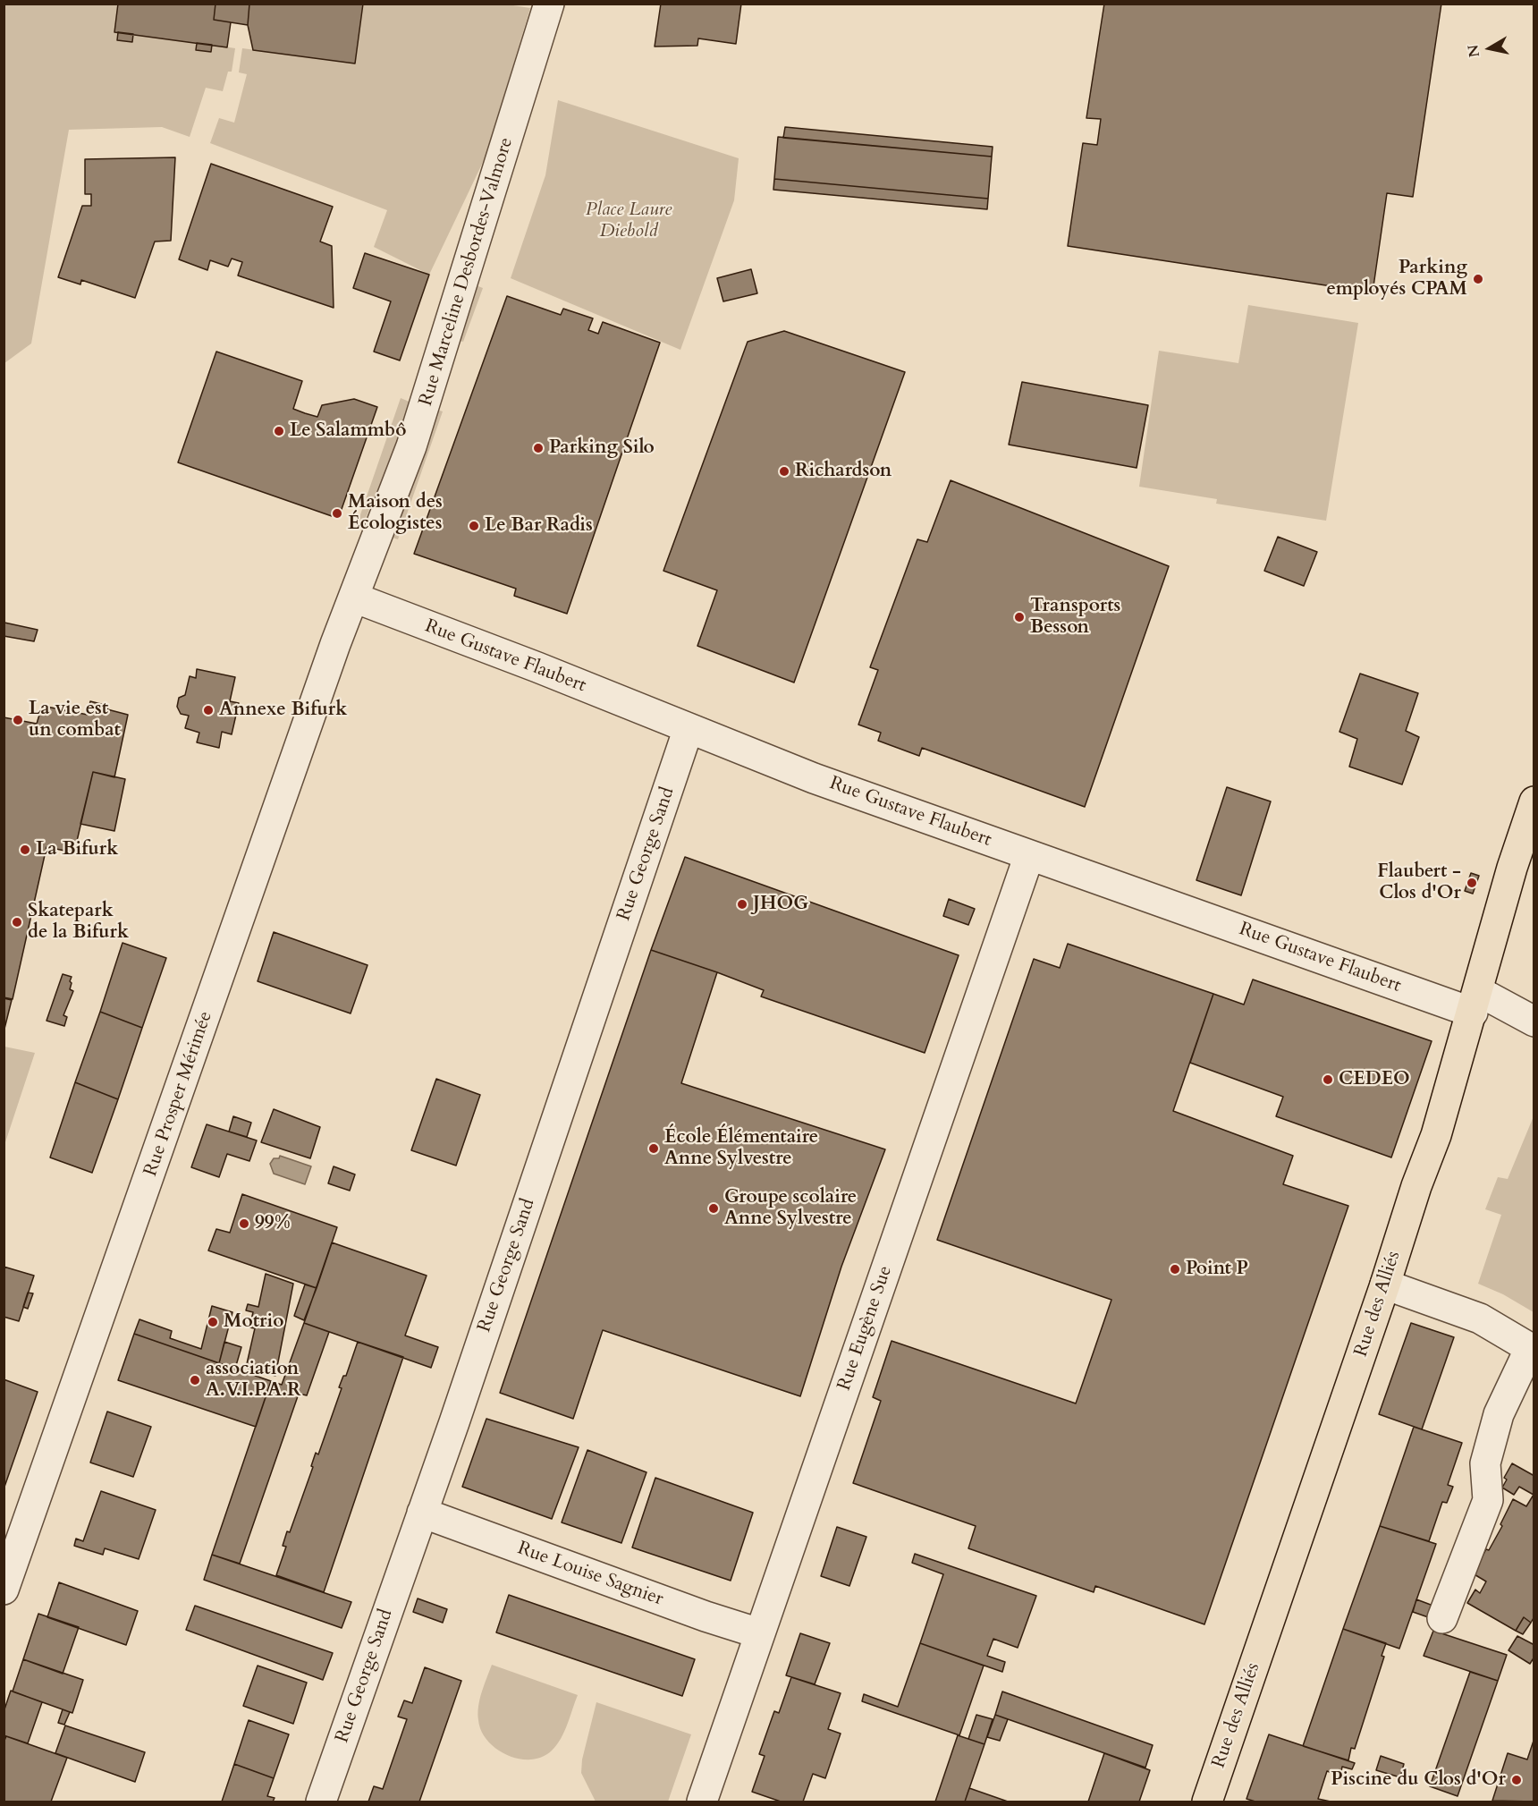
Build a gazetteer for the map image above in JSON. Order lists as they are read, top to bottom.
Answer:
{
  "streets": {
    "main road": ["Rue des Alliés"],
    "street": [
      "Rue Marceline Desbordes-Valmore",
      "Rue Gustave Flaubert",
      "Rue George Sand",
      "Rue Prosper Mérimée",
      "Rue Eugène Sue",
      "Rue Louise Sagnier"
    ]
  },
  "crossings": [
    ["Rue Marceline Desbordes-Valmore", "Rue Gustave Flaubert"],
    ["Rue Marceline Desbordes-Valmore", "Rue Prosper Mérimée"],
    ["Rue Gustave Flaubert", "Rue George Sand"],
    ["Rue Gustave Flaubert", "Rue Prosper Mérimée"],
    ["Rue Gustave Flaubert", "Rue des Alliés"],
    ["Rue Gustave Flaubert", "Rue Eugène Sue"],
    ["Rue George Sand", "Rue Louise Sagnier"],
    ["Rue Eugène Sue", "Rue Louise Sagnier"]
  ],
  "parks": ["Place Laure Diebold"],
  "places": [
    "Parking employés CPAM",
    "Le Salammbô",
    "Parking Silo",
    "Richardson",
    "Maison des Écologistes",
    "Le Bar Radis",
    "Transports Besson",
    "Annexe Bifurk",
    "La vie est un combat",
    "La Bifurk",
    "Flaubert - Clos d'Or",
    "JHOG",
    "Skatepark de la Bifurk",
    "CEDEO",
    "École Élémentaire Anne Sylvestre",
    "Groupe scolaire Anne Sylvestre",
    "99%",
    "Point P",
    "Motrio",
    "association A.V.I.P.A.R",
    "Piscine du Clos d'Or"
  ],
  "north": "left"
}
